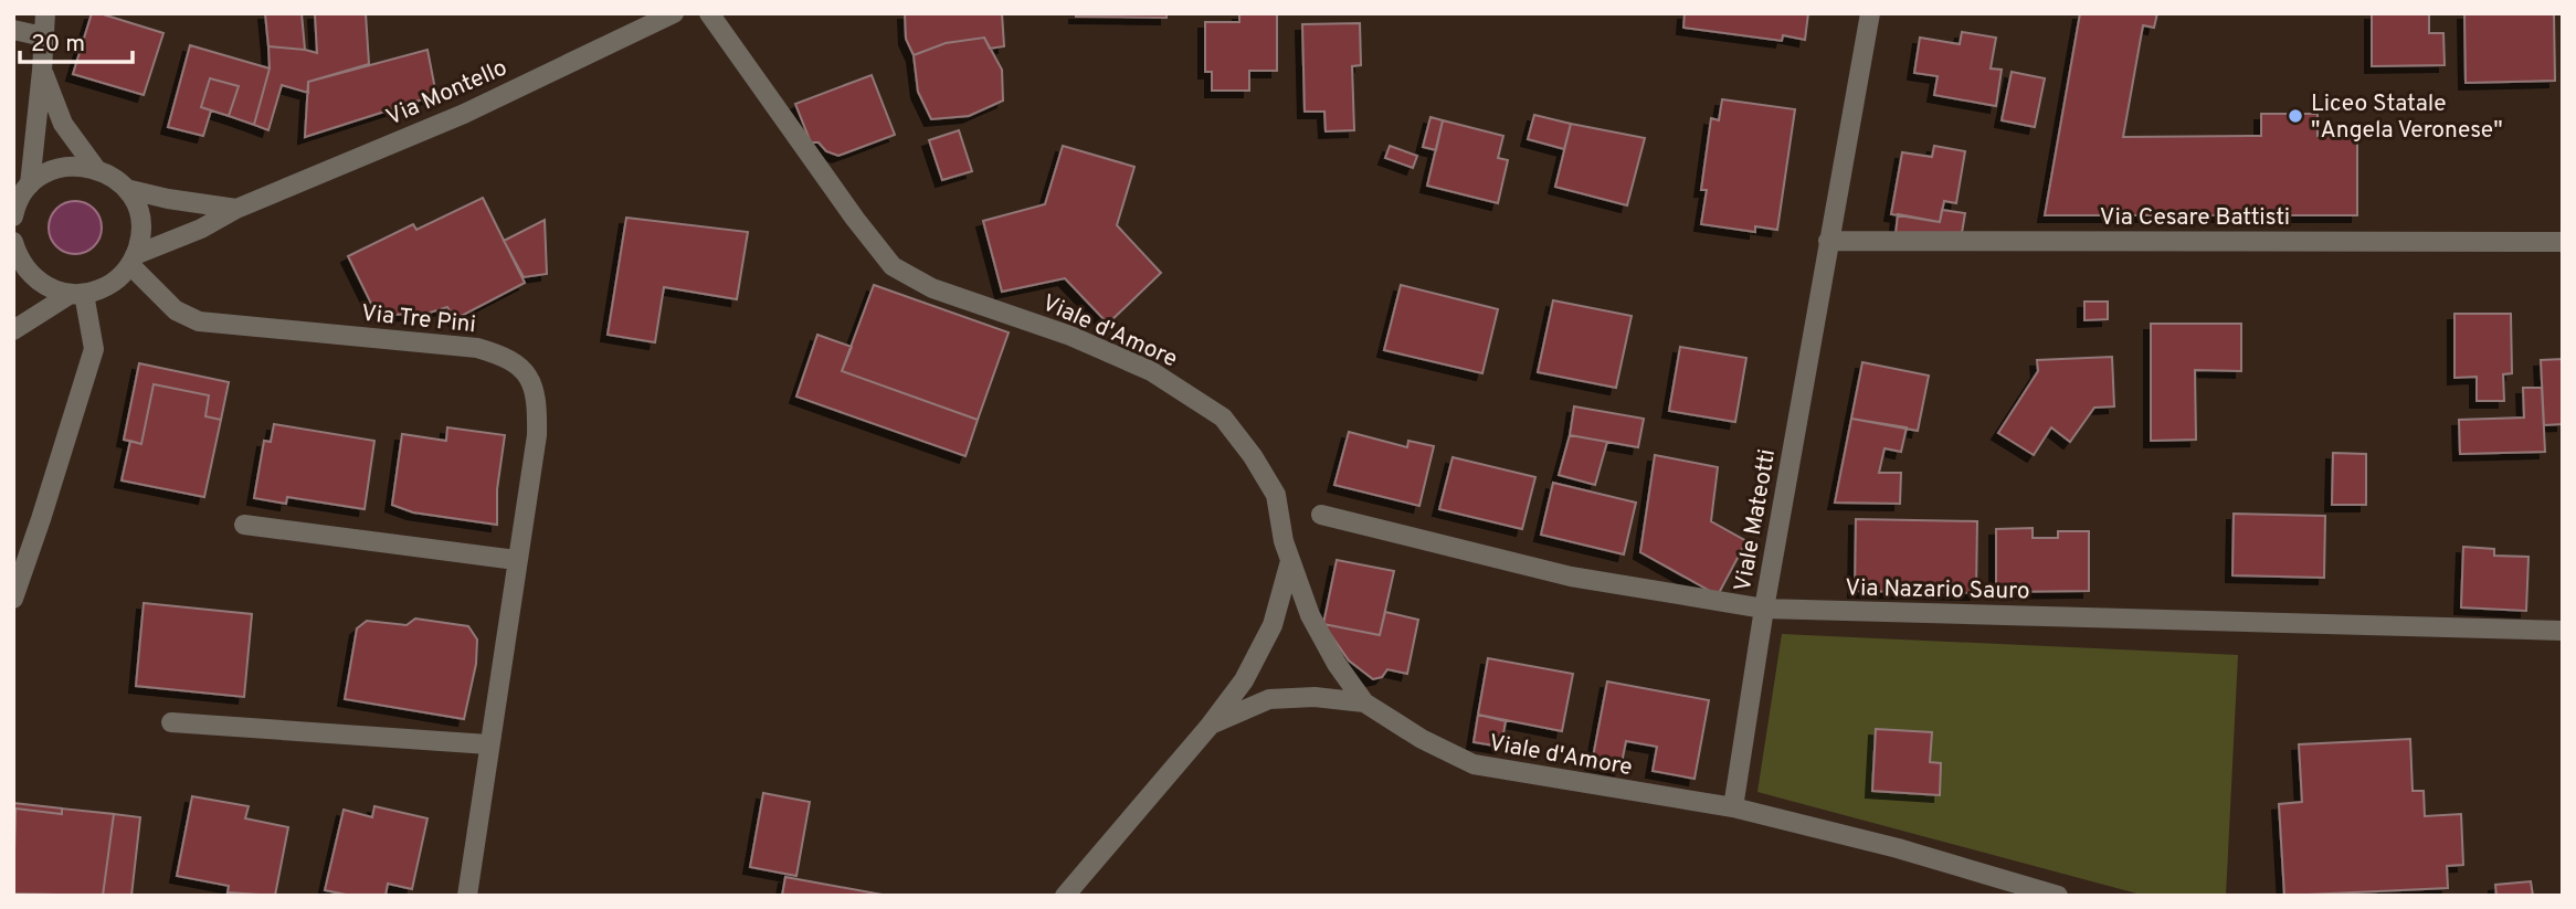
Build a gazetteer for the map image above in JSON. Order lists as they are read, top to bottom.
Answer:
{
  "streets": {
    "street": [
      "Via Montello",
      "Via Cesare Battisti",
      "Via Tre Pini",
      "Viale d'Amore",
      "Viale Mateotti",
      "Via Nazario Sauro"
    ]
  },
  "crossings": [
    ["Via Montello", "Via Tre Pini"],
    ["Via Cesare Battisti", "Viale Mateotti"],
    ["Viale d'Amore", "Viale Mateotti"],
    ["Viale Mateotti", "Via Nazario Sauro"]
  ],
  "places": ["Liceo Statale \"Angela Veronese\""],
  "scale_bar": "20 m"
}
